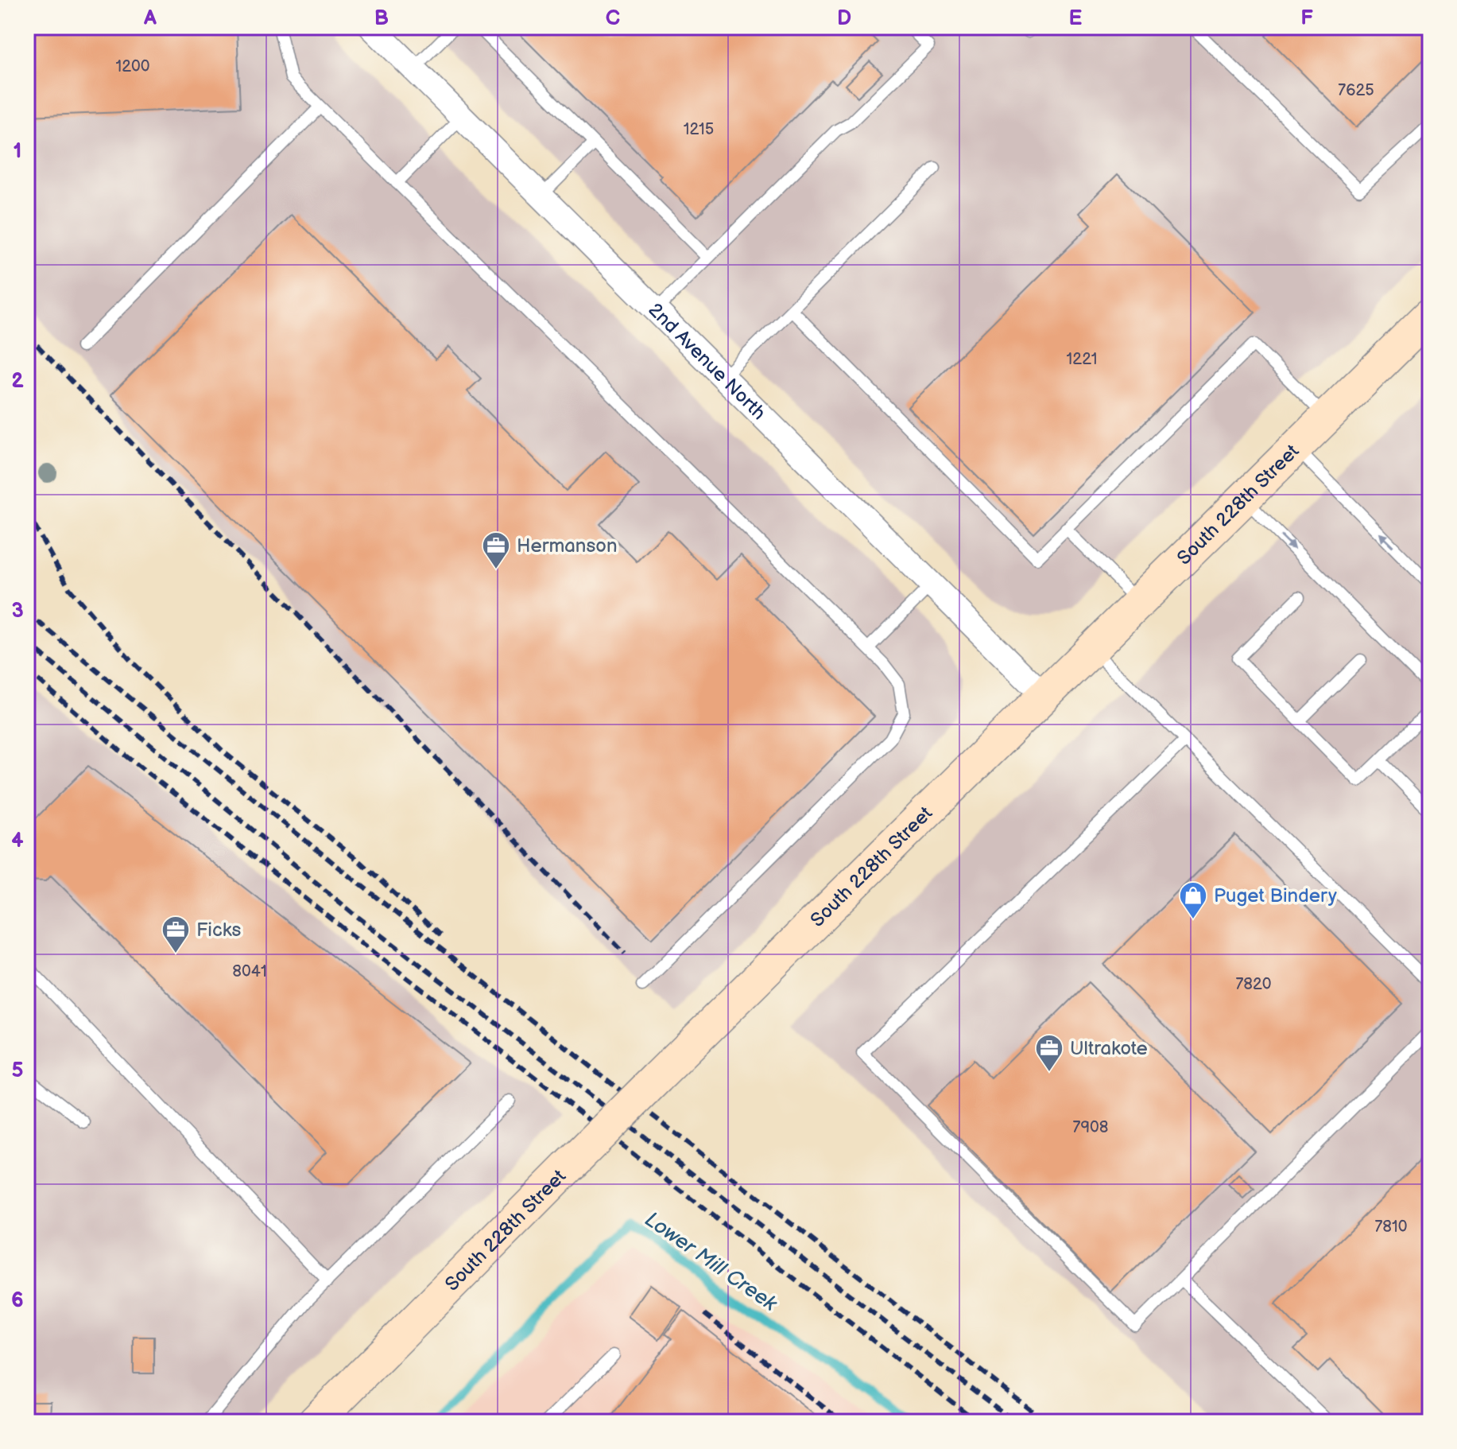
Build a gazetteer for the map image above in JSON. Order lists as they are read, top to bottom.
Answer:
{
  "streets": {
    "main road": ["South 228th Street"],
    "street": ["2nd Avenue North"]
  },
  "crossings": [
    ["2nd Avenue North", "South 228th Street"]
  ],
  "water": ["Lower Mill Creek"],
  "places": {
    "office": ["Hermanson", "Ficks", "Ultrakote"],
    "shop": ["Puget Bindery"]
  },
  "house_numbers": [
    "1200",
    "7625",
    "1215",
    "1221",
    "8041",
    "7820",
    "7908",
    "7810"
  ],
  "grid": {
    "columns": [
      "A",
      "B",
      "C",
      "D",
      "E",
      "F"
    ],
    "rows": [
      "1",
      "2",
      "3",
      "4",
      "5",
      "6"
    ]
  }
}
